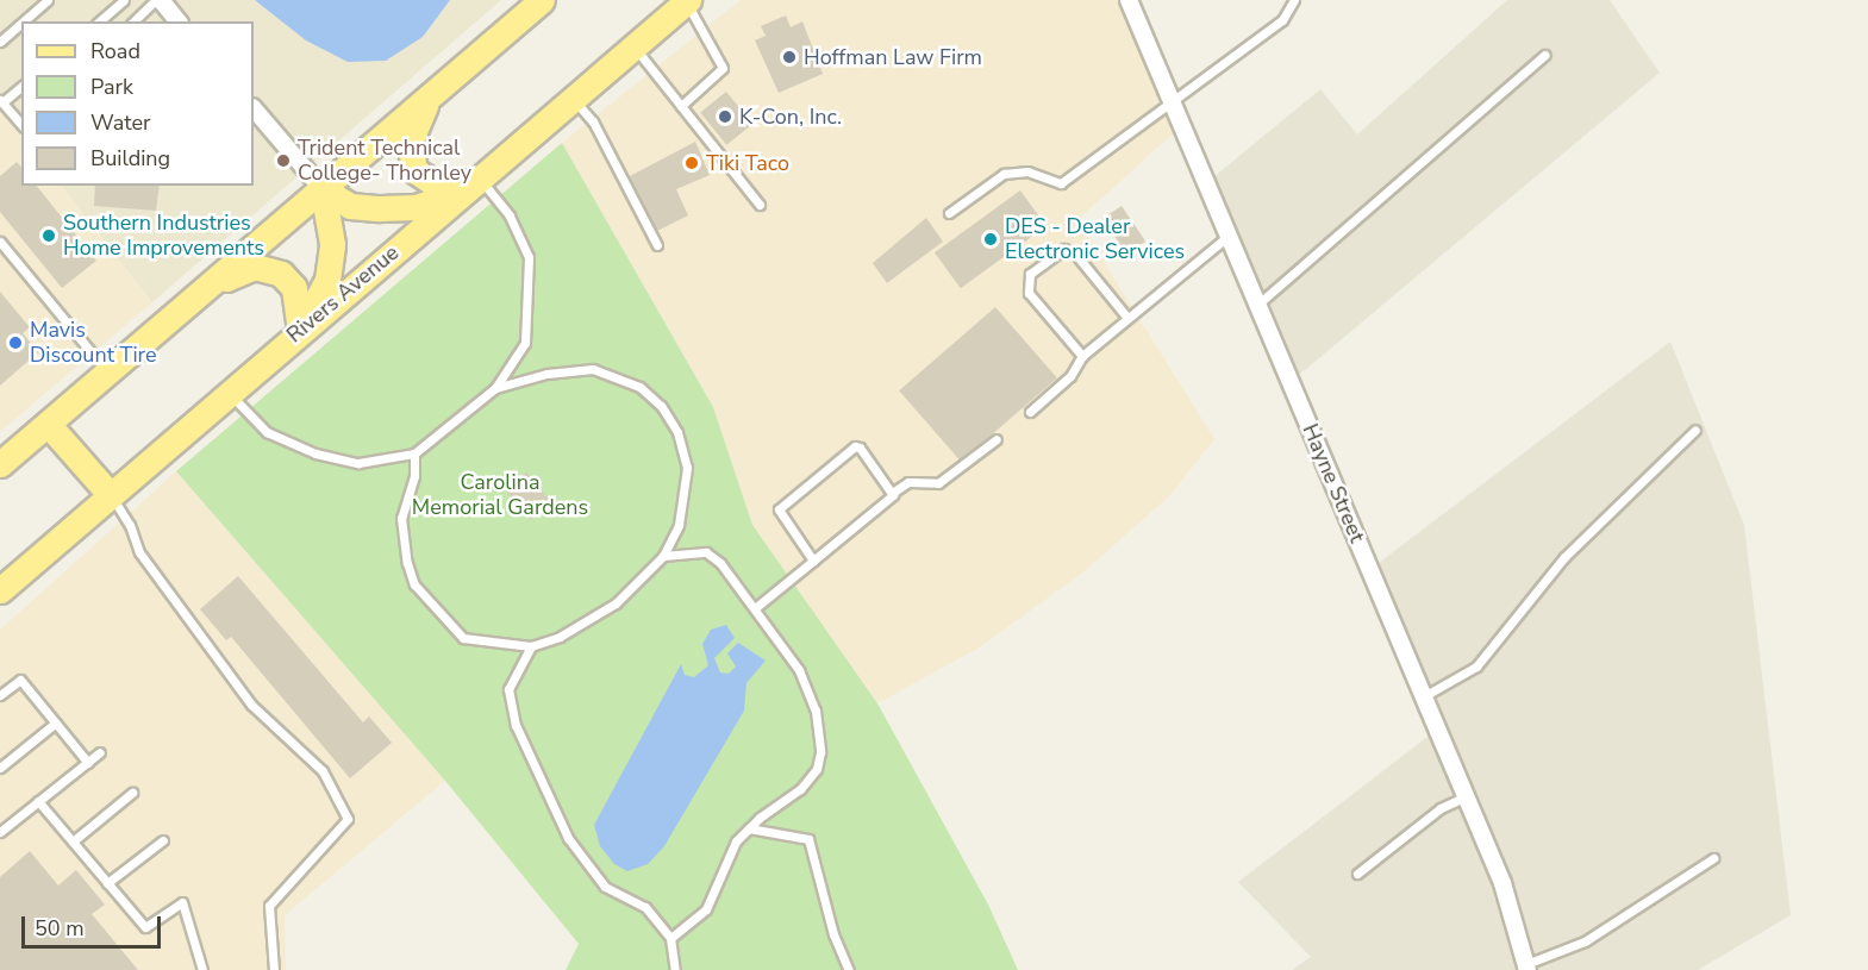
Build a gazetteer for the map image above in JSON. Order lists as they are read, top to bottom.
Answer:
{
  "streets": {
    "main road": ["Rivers Avenue"],
    "street": ["Hayne Street"]
  },
  "parks": ["Carolina Memorial Gardens"],
  "places": [
    "Hoffman Law Firm",
    "K-Con, Inc.",
    "Trident Technical College- Thornley",
    "Tiki Taco",
    "Southern Industries Home Improvements",
    "DES - Dealer Electronic Services",
    "Mavis Discount Tire"
  ],
  "legend": [
    "Road",
    "Park",
    "Water",
    "Building"
  ],
  "scale_bar": "50 m"
}
